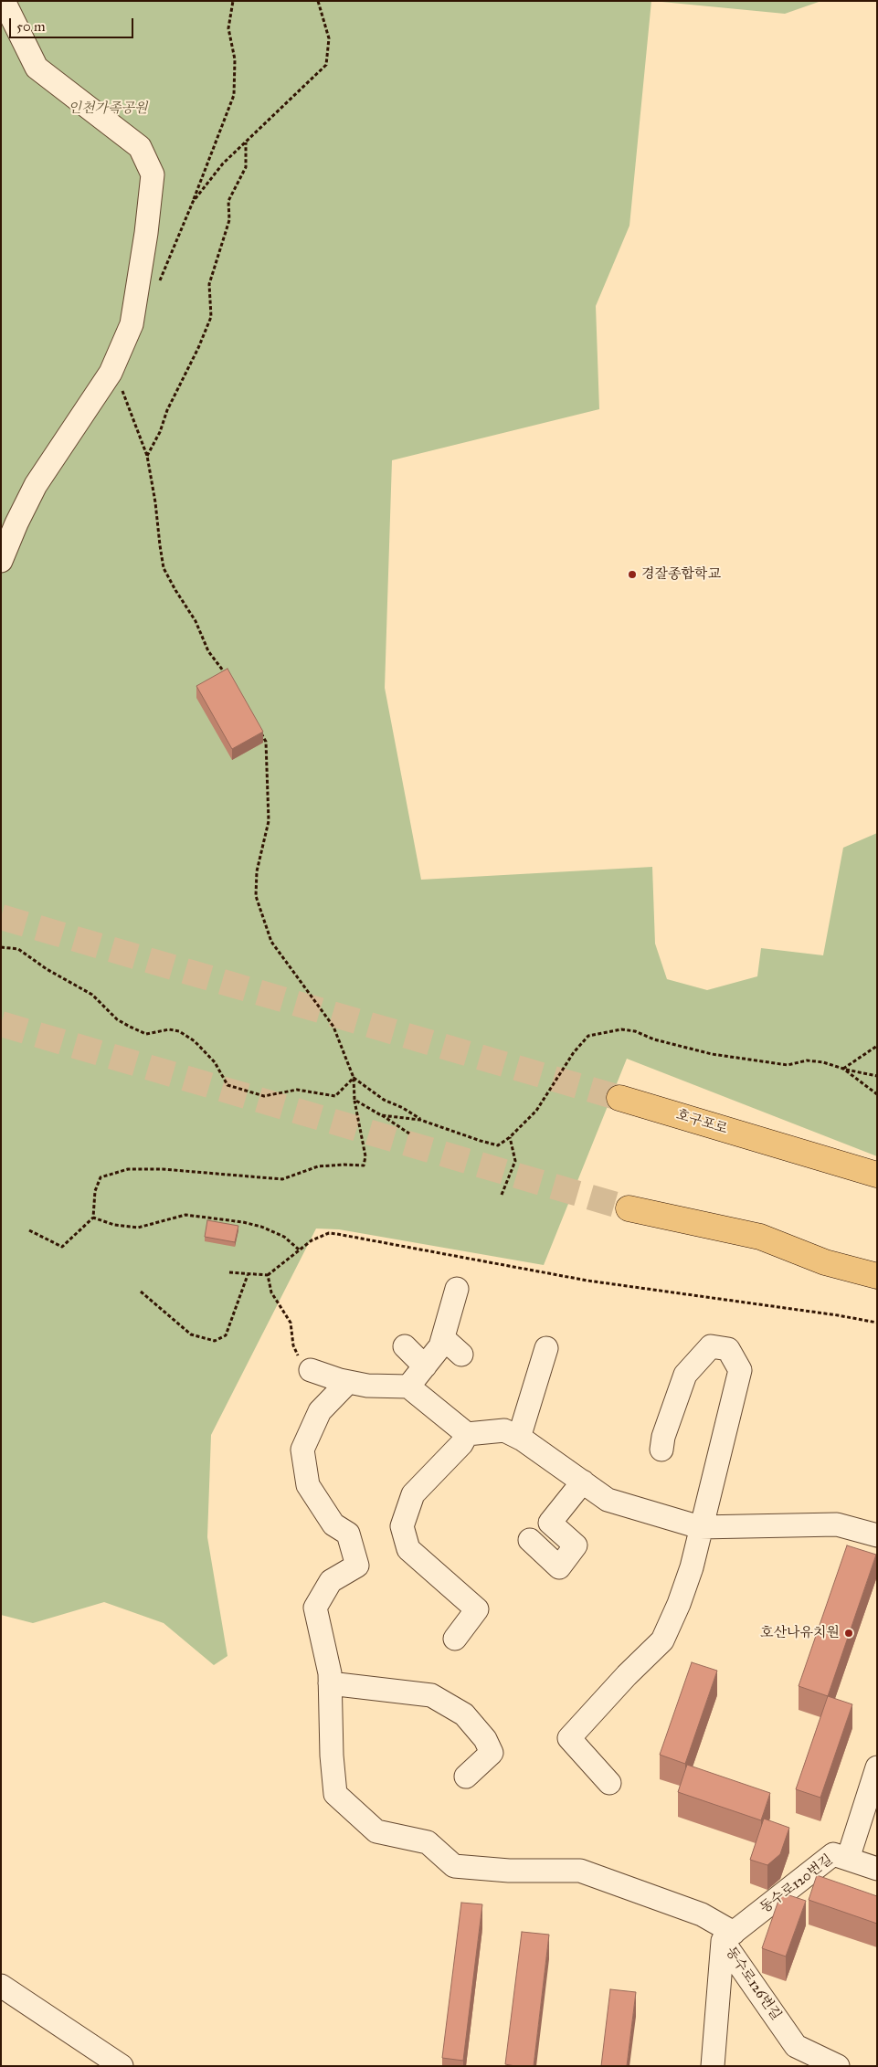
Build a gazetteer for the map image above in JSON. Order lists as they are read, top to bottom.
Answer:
{
  "streets": {
    "main road": ["호구포로"],
    "street": ["동수로120번길", "동수로126번길"]
  },
  "crossings": [
    ["동수로120번길", "동수로126번길"]
  ],
  "parks": ["인천가족공원"],
  "places": ["경잘종합학교", "호산나유치원"],
  "scale_bar": "50 m"
}
